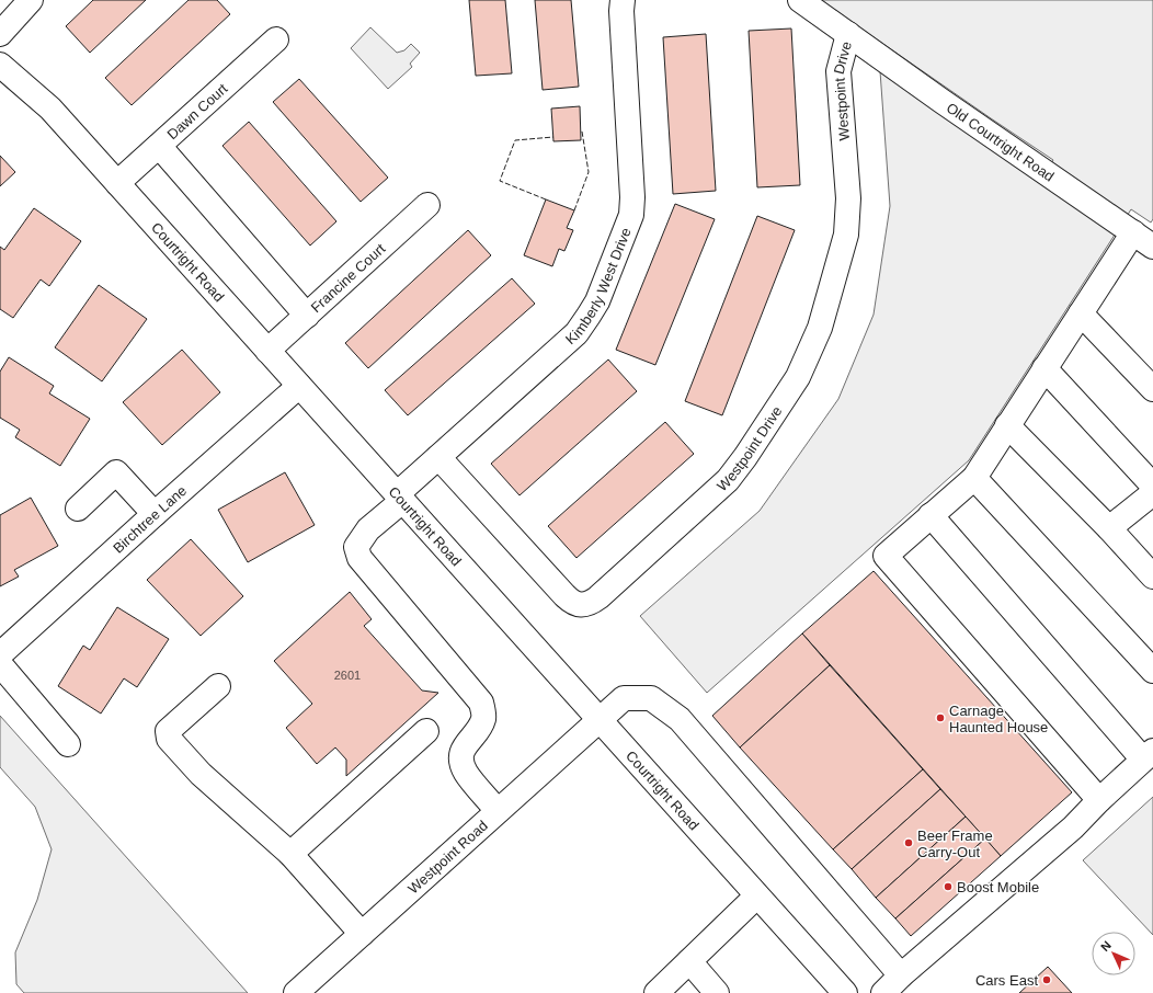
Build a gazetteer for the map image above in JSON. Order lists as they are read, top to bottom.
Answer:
{
  "streets": {
    "street": [
      "Westpoint Drive",
      "Dawn Court",
      "Old Courtright Road",
      "Courtright Road",
      "Francine Court",
      "Kimberly West Drive",
      "Birchtree Lane",
      "Westpoint Road"
    ]
  },
  "crossings": [
    ["Westpoint Drive", "Old Courtright Road"],
    ["Westpoint Drive", "Kimberly West Drive"],
    ["Dawn Court", "Courtright Road"],
    ["Courtright Road", "Francine Court"],
    ["Courtright Road", "Kimberly West Drive"],
    ["Courtright Road", "Birchtree Lane"],
    ["Courtright Road", "Westpoint Road"],
    ["Kimberly West Drive", "Westpoint Road"]
  ],
  "places": [
    "Carnage Haunted House",
    "Beer Frame Carry-Out",
    "Boost Mobile",
    "Cars East"
  ],
  "house_numbers": ["2601"],
  "north": "top left"
}
